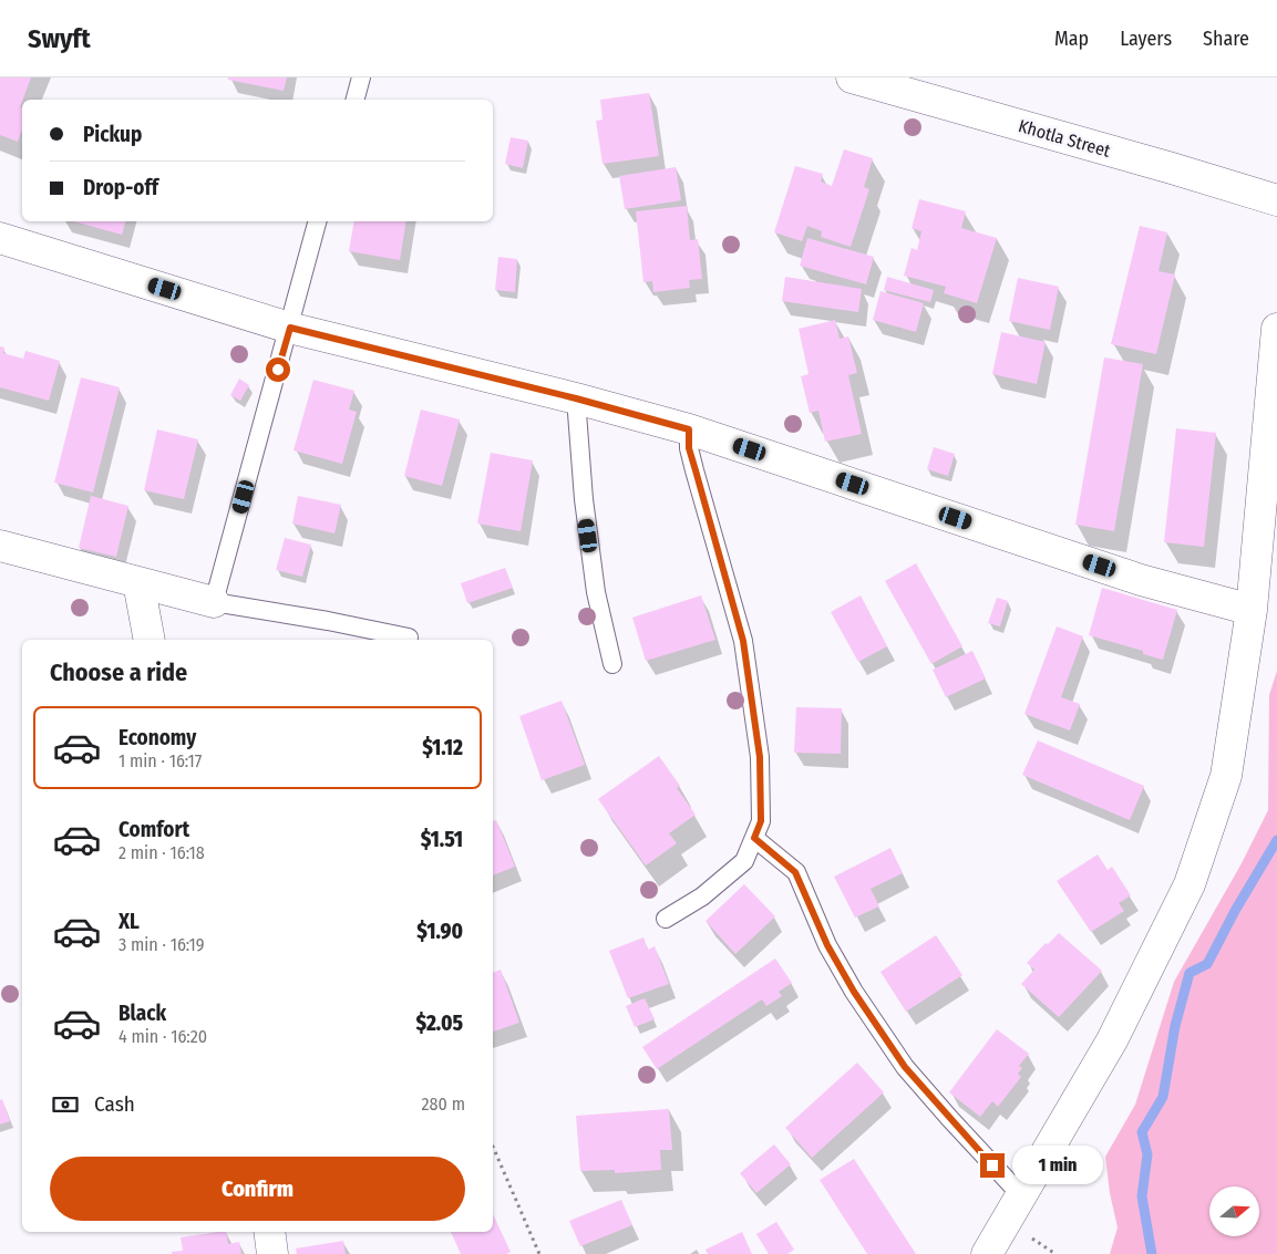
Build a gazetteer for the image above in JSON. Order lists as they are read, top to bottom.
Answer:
{
  "streets": {
    "street": ["Khotla Street"]
  },
  "north": "right",
  "page": {
    "header": "Swyft",
    "nav": ["Map", "Layers", "Share"],
    "banner": ["Pickup", "Drop-off"],
    "heading": "Choose a ride",
    "list": [
      {
        "name": "Economy",
        "note": "1 min · 16:17",
        "value": "$1.12"
      },
      {
        "name": "Comfort",
        "note": "2 min · 16:18",
        "value": "$1.51"
      },
      {
        "name": "XL",
        "note": "3 min · 16:19",
        "value": "$1.90"
      },
      {
        "name": "Black",
        "note": "4 min · 16:20",
        "value": "$2.05"
      }
    ],
    "pay": ["Cash", "280 m"],
    "bubble": "1 min",
    "buttons": "Confirm"
  }
}
